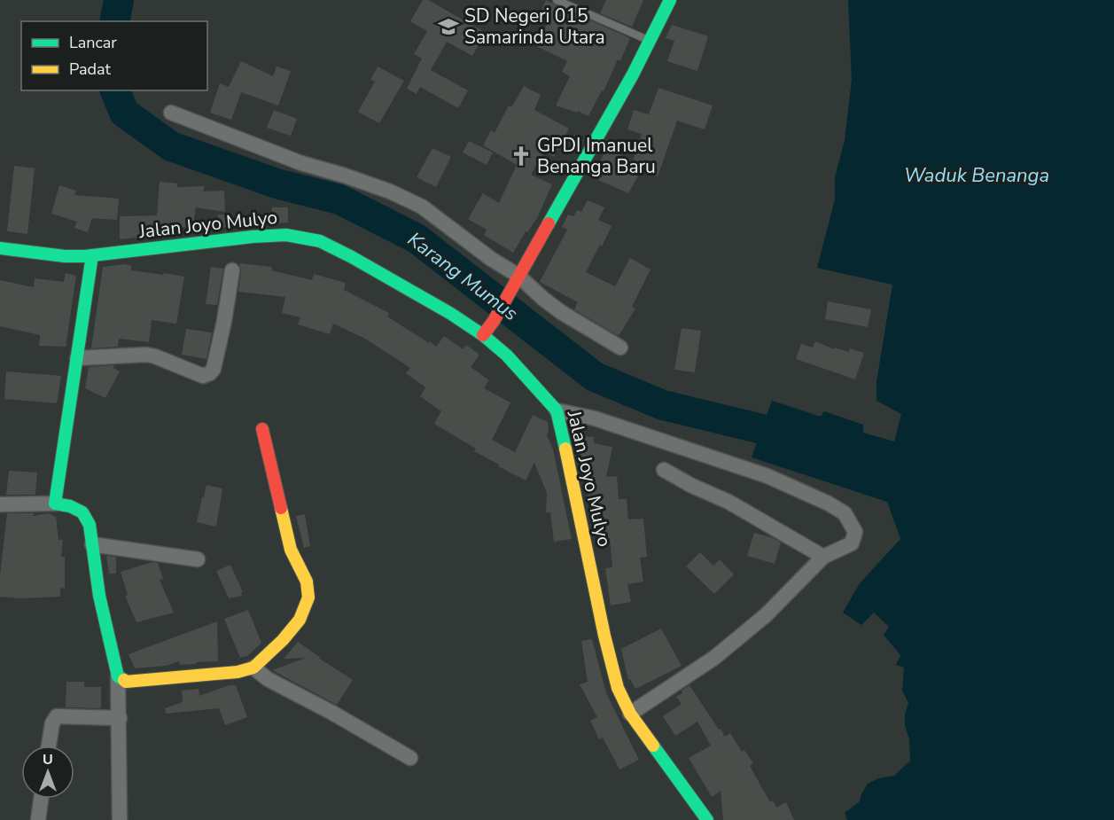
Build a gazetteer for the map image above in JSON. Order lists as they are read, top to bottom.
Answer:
{
  "streets": {
    "street": ["Jalan Joyo Mulyo"]
  },
  "water": ["Waduk Benanga", "Karang Mumus"],
  "places": {
    "school or university": ["SD Negeri 015 Samarinda Utara"],
    "church": ["GPDI Imanuel Benanga Baru"]
  },
  "legend": ["Lancar", "Padat"],
  "north": "top"
}
